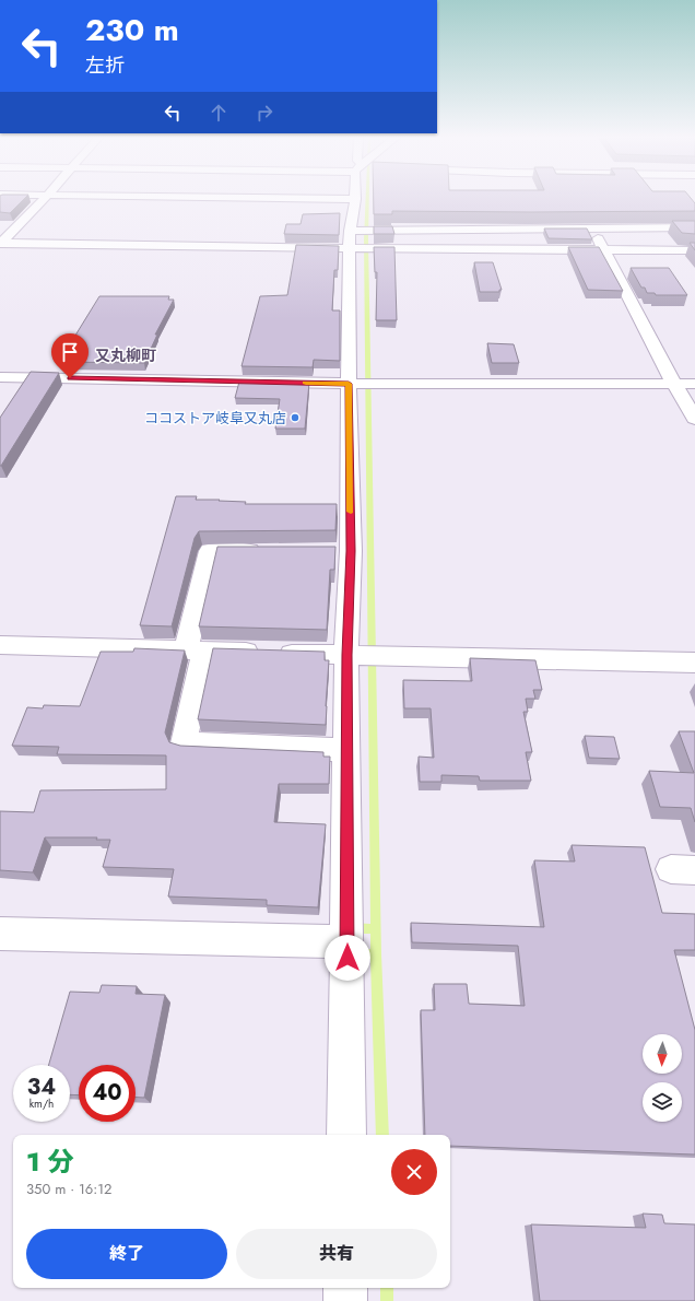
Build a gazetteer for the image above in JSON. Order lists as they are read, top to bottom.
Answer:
{
  "districts": ["又丸柳町"],
  "places": ["ココストア岐阜又丸店"],
  "north": "bottom",
  "page": {
    "turn": ["230 m", "左折"],
    "speed": "34 km/h",
    "limit": "40",
    "heading": ["1 分", "350 m · 16:12"],
    "buttons": ["終了", "共有"]
  }
}
